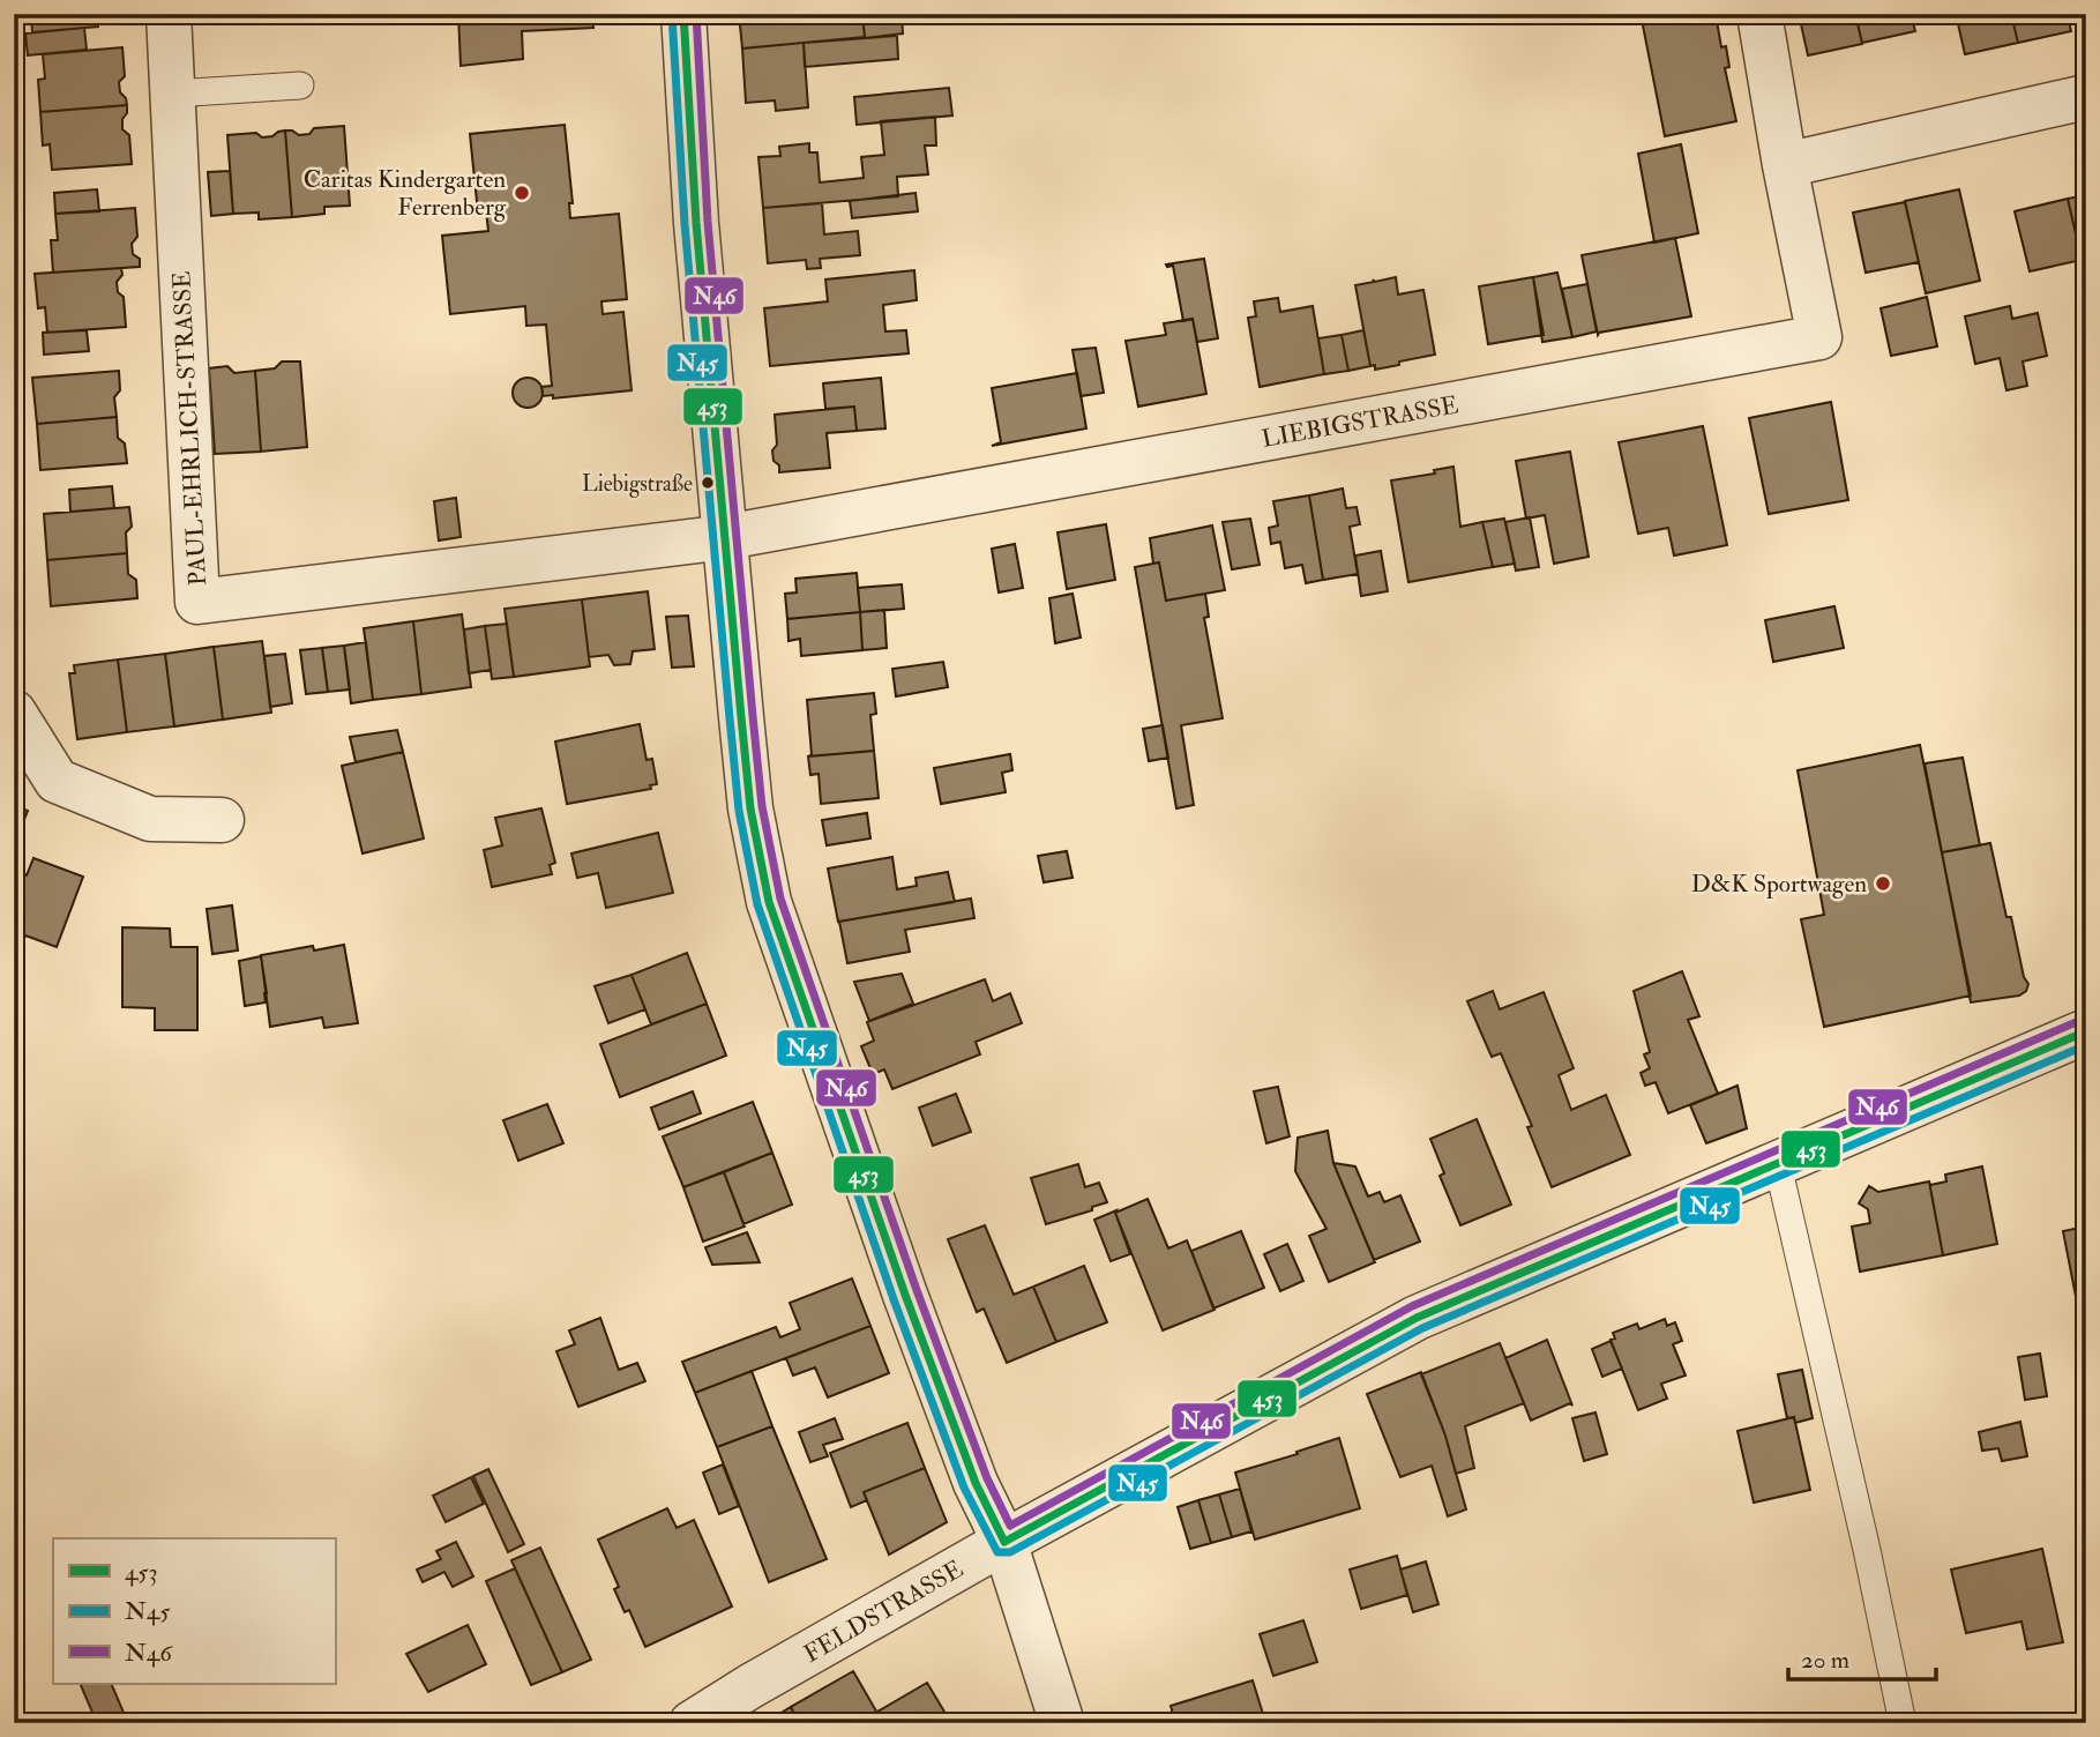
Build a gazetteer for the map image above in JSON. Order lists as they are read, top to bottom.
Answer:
{
  "streets": {
    "street": ["LIEBIGSTRASSE", "PAUL-EHRLICH-STRASSE", "FELDSTRASSE"]
  },
  "crossings": [
    ["LIEBIGSTRASSE", "PAUL-EHRLICH-STRASSE"]
  ],
  "places": ["Caritas Kindergarten Ferrenberg", "Liebigstraße", "D&K Sportwagen"],
  "lines": ["transit line 453", "transit line N46", "transit line N45"],
  "legend": ["453", "N45", "N46"],
  "scale_bar": "20 m"
}
